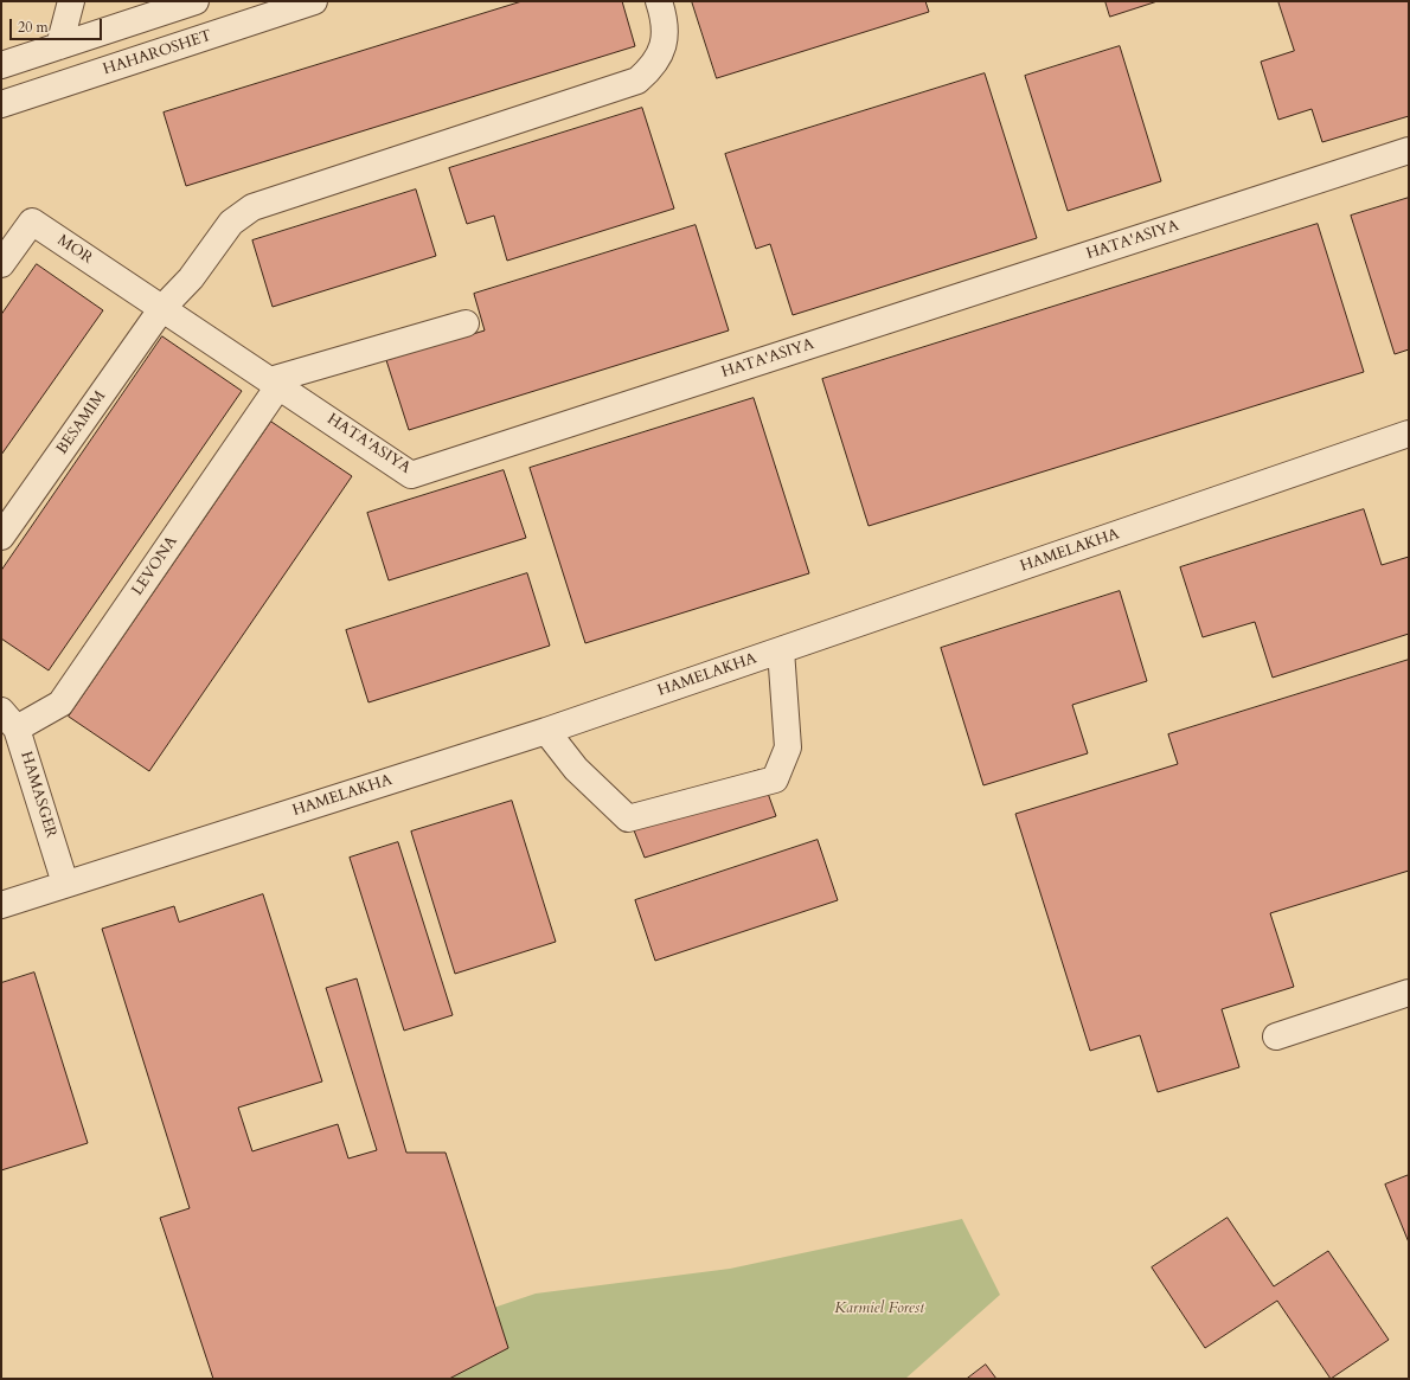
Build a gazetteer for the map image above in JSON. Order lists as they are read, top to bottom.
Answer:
{
  "streets": {
    "street": [
      "HAHAROSHET",
      "HATA'ASIYA",
      "MOR",
      "BESAMIM",
      "HAMELAKHA",
      "LEVONA",
      "HAMASGER"
    ]
  },
  "crossings": [
    ["HATA'ASIYA", "MOR"],
    ["HATA'ASIYA", "BESAMIM"],
    ["HATA'ASIYA", "LEVONA"],
    ["MOR", "BESAMIM"],
    ["HAMELAKHA", "HAMASGER"],
    ["LEVONA", "HAMASGER"]
  ],
  "parks": ["Karmiel Forest"],
  "scale_bar": "20 m"
}
